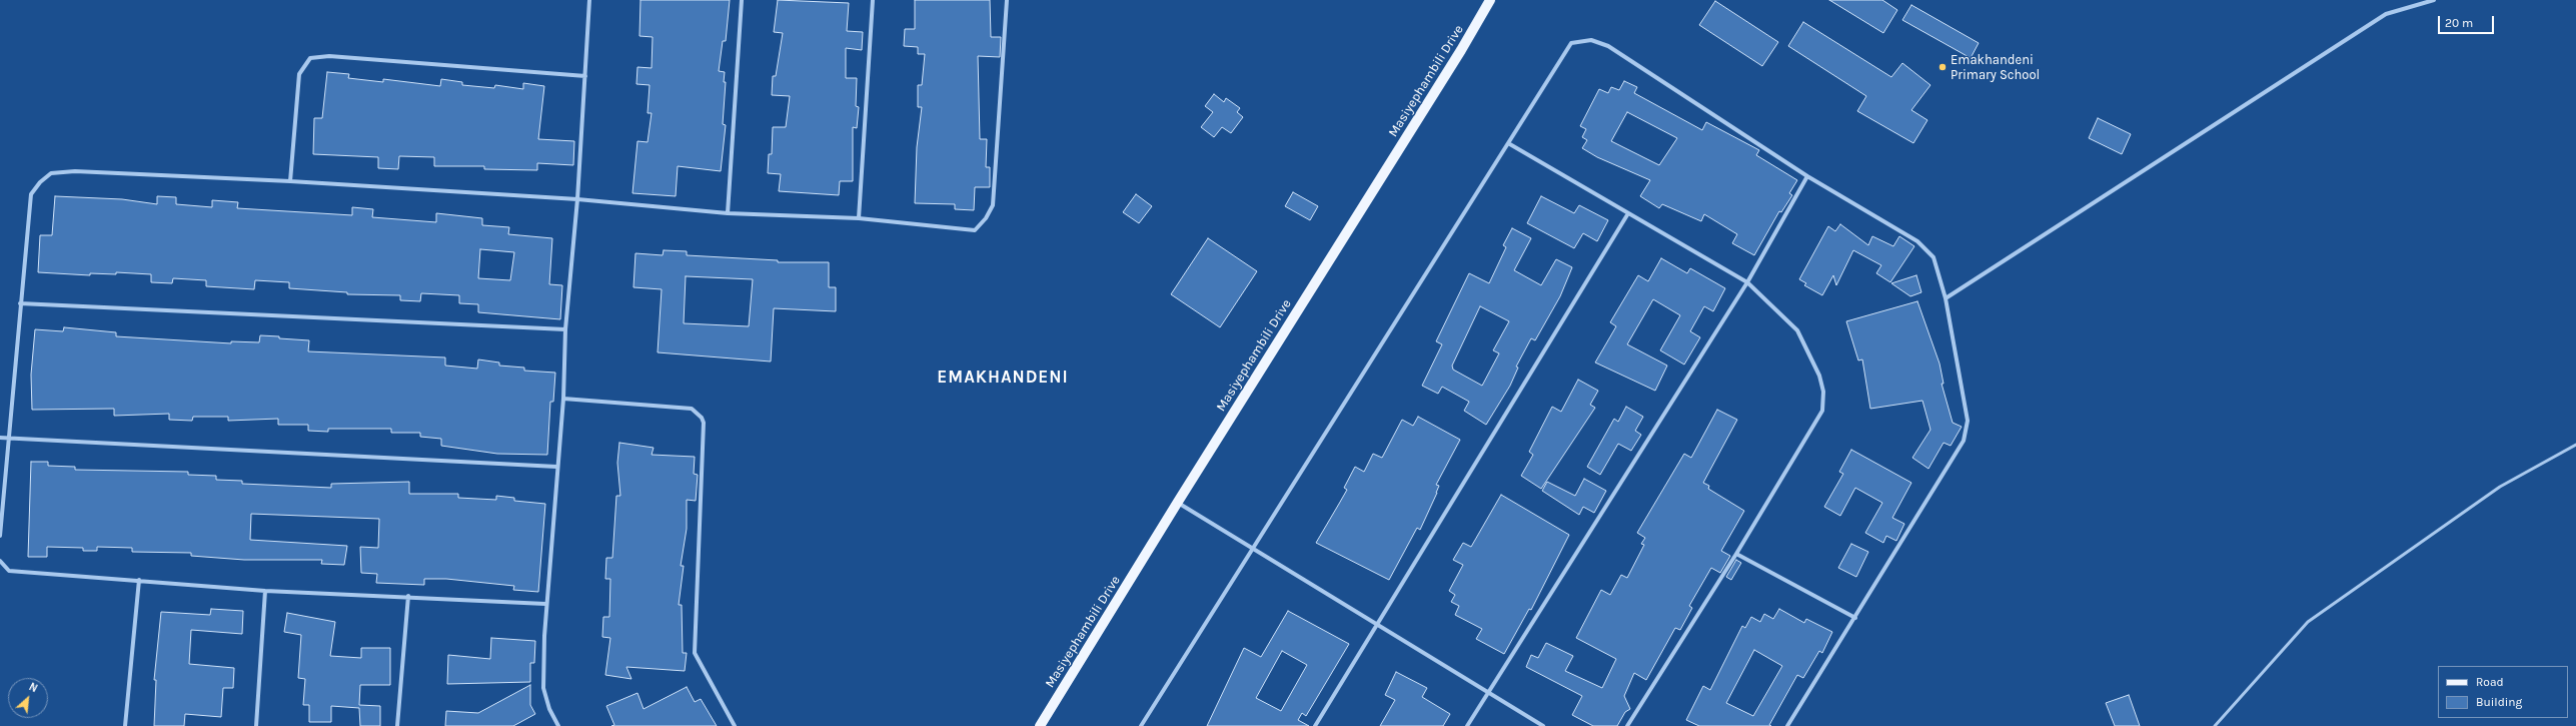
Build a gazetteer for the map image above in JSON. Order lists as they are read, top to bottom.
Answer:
{
  "streets": {
    "main road": ["Masiyephambili Drive"]
  },
  "districts": ["EMAKHANDENI"],
  "places": ["Emakhandeni Primary School"],
  "legend": ["Road", "Building"],
  "scale_bar": "20 m",
  "north": "top right"
}
